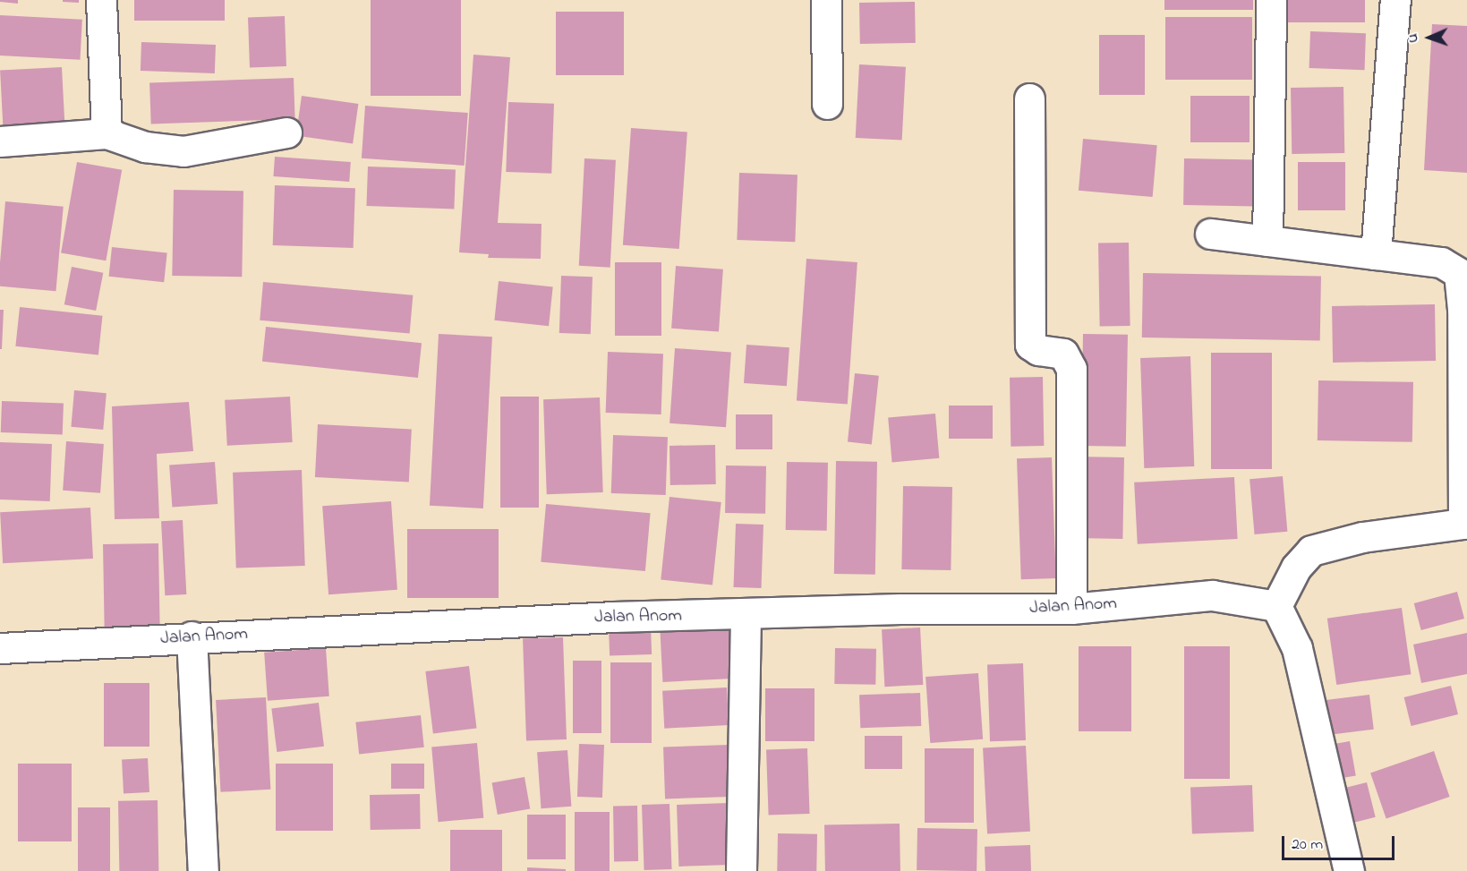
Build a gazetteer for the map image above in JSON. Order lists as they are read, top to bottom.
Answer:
{
  "streets": {
    "street": ["Jalan Anom"]
  },
  "scale_bar": "20 m",
  "north": "left"
}
